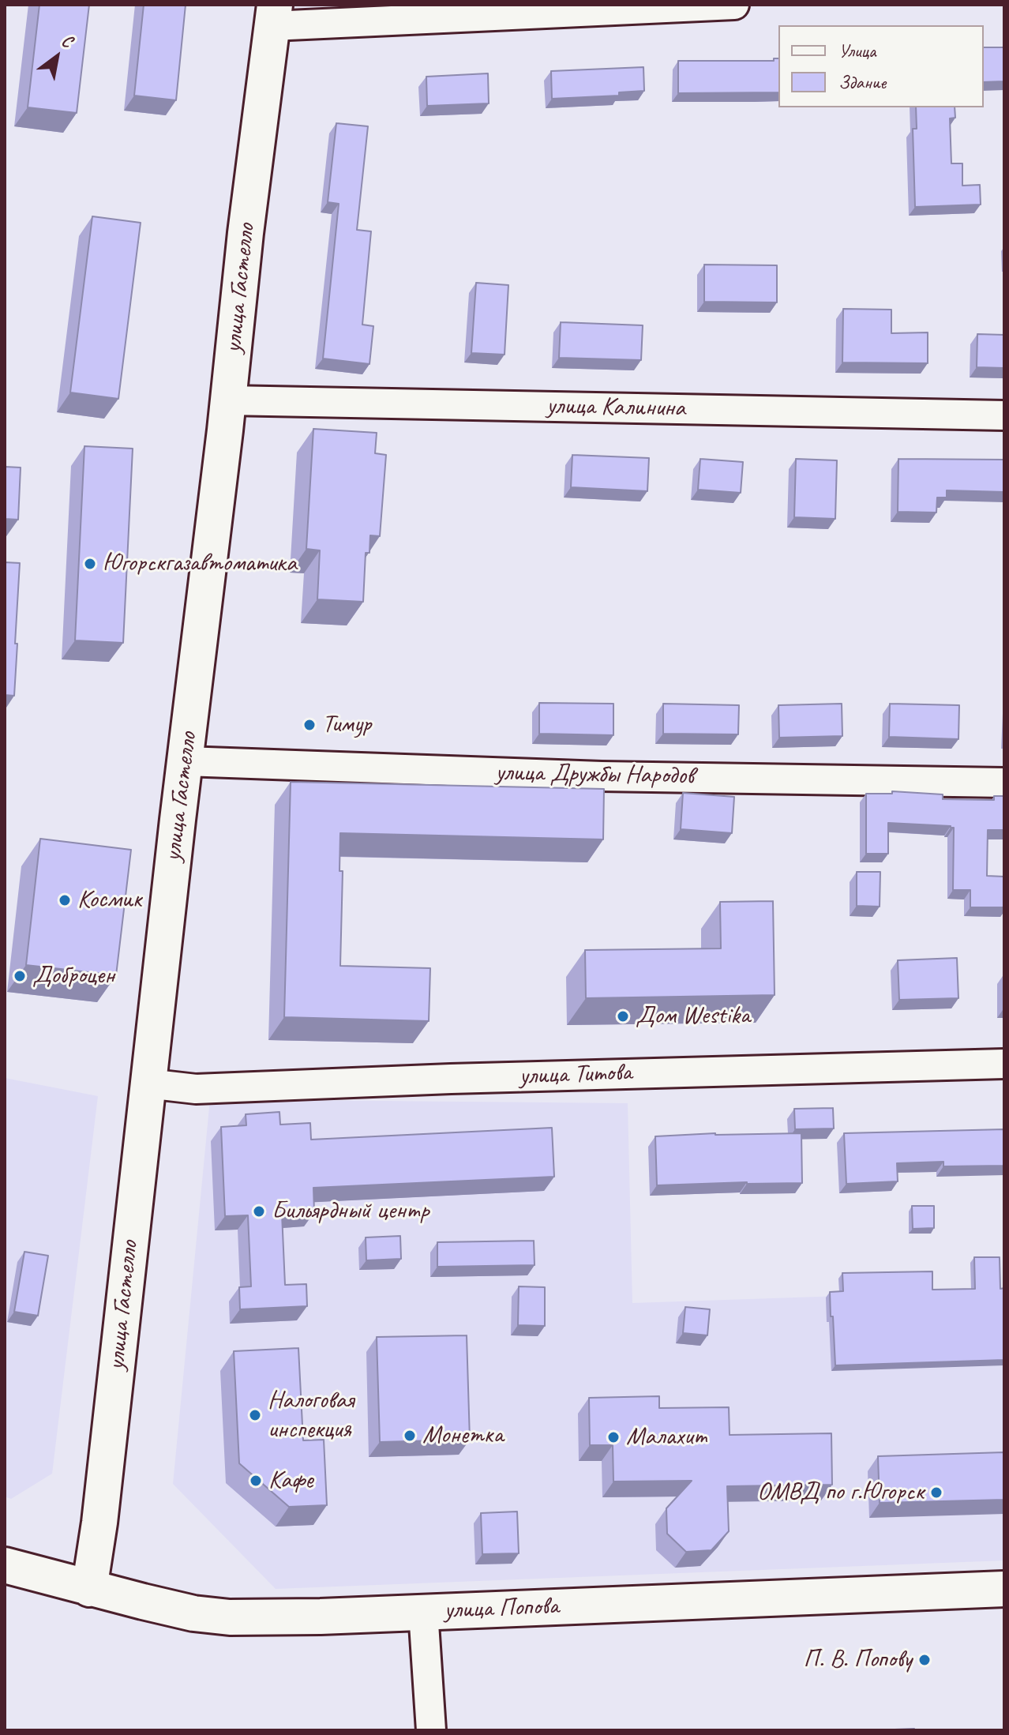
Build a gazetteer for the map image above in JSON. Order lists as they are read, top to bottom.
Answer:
{
  "streets": {
    "street": [
      "улица Гастелло",
      "улица Калинина",
      "улица Дружбы Народов",
      "улица Титова",
      "улица Попова"
    ]
  },
  "crossings": [
    ["улица Гастелло", "улица Калинина"],
    ["улица Гастелло", "улица Дружбы Народов"],
    ["улица Гастелло", "улица Титова"],
    ["улица Гастелло", "улица Попова"]
  ],
  "places": [
    "Югорскгазавтоматика",
    "Тимур",
    "Космик",
    "Доброцен",
    "Дом Westika",
    "Бильярдный центр",
    "Налоговая инспекция",
    "Монетка",
    "Малахит",
    "Кафе",
    "ОМВД по г.Югорск",
    "П. В. Попову"
  ],
  "legend": ["Улица", "Здание"],
  "north": "top right"
}
